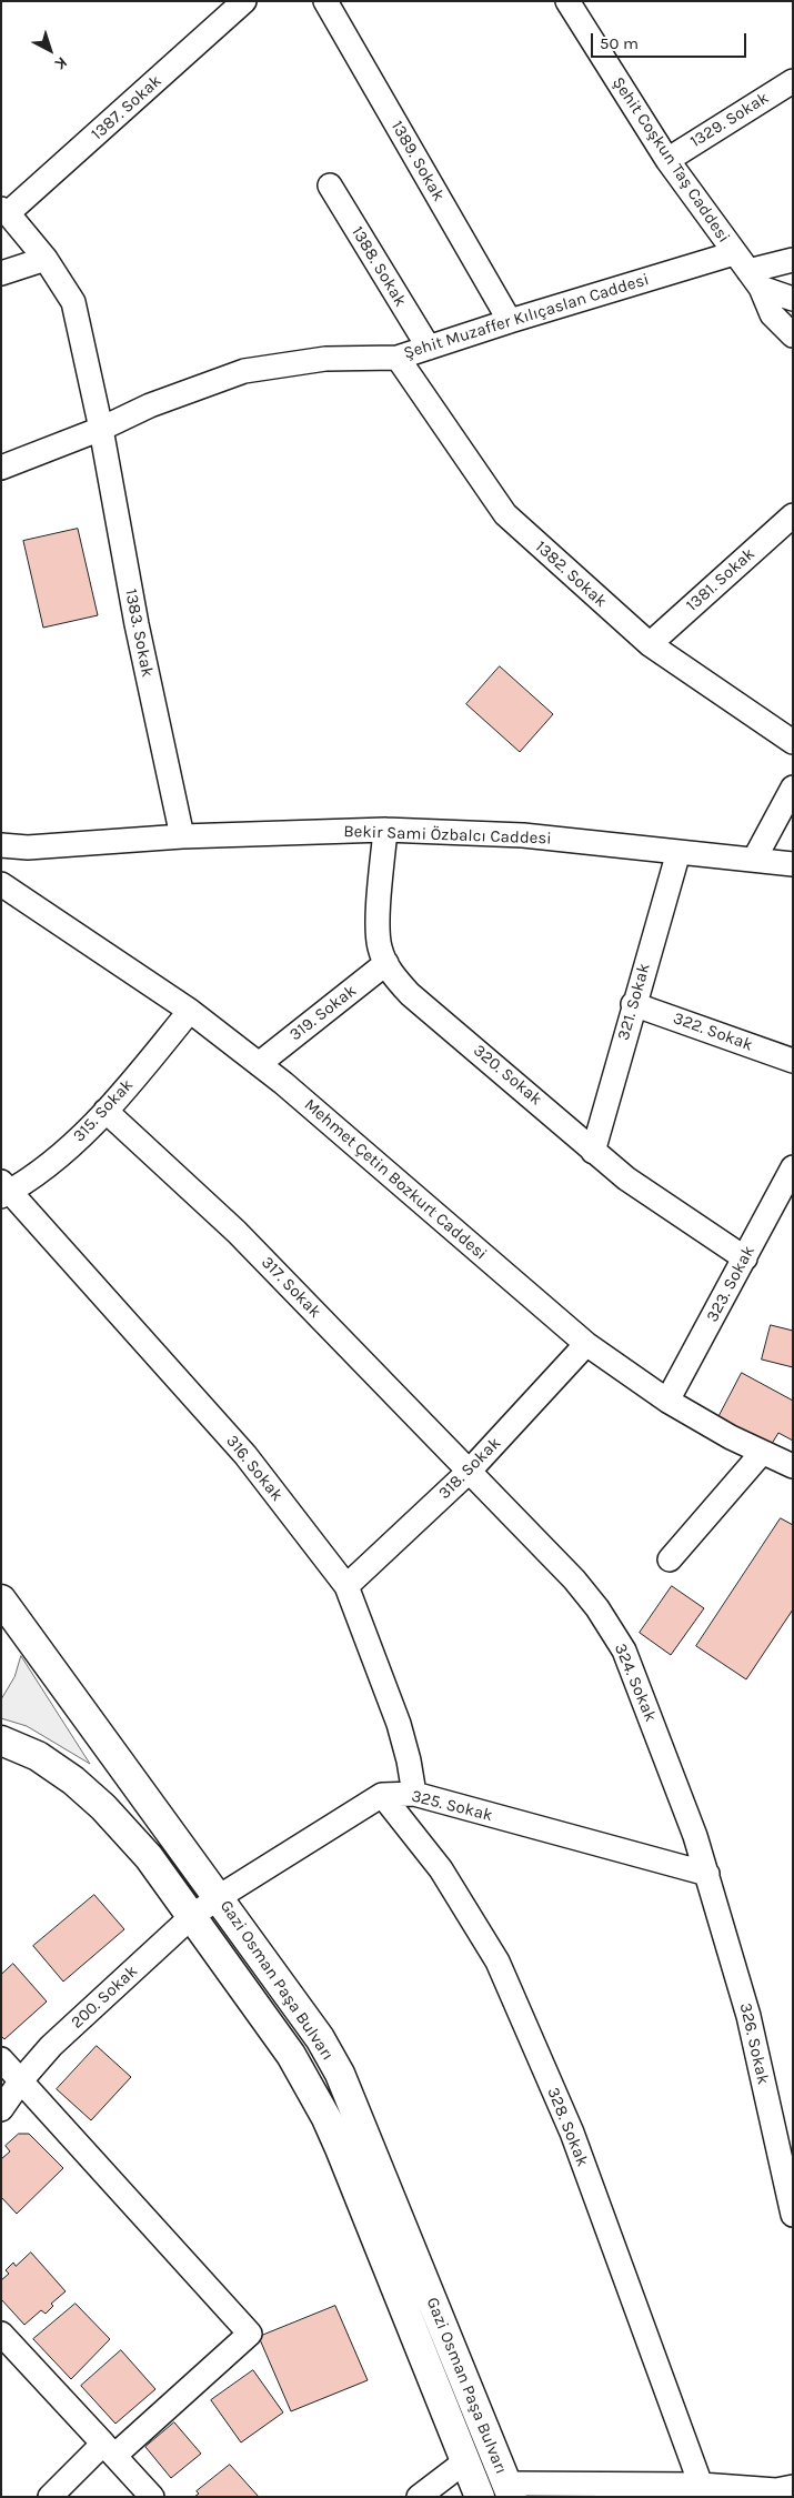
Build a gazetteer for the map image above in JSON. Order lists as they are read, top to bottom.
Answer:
{
  "streets": {
    "main road": ["Gazi Osman Paşa Bulvarı"],
    "street": [
      "1387. Sokak",
      "1329. Sokak",
      "Şehit Coşkun Taş Caddesi",
      "1389. Sokak",
      "1388. Sokak",
      "Şehit Muzaffer Kılıçaslan Caddesi",
      "1382. Sokak",
      "1381. Sokak",
      "1383. Sokak",
      "Bekir Sami Özbalcı Caddesi",
      "321. Sokak",
      "319. Sokak",
      "322. Sokak",
      "320. Sokak",
      "315. Sokak",
      "Mehmet Çetin Bozkurt Caddesi",
      "323. Sokak",
      "317. Sokak",
      "316. Sokak",
      "318. Sokak",
      "324. Sokak",
      "325. Sokak",
      "200. Sokak",
      "326. Sokak",
      "328. Sokak"
    ]
  },
  "crossings": [
    ["1387. Sokak", "1383. Sokak"],
    ["1329. Sokak", "Şehit Coşkun Taş Caddesi"],
    ["Şehit Coşkun Taş Caddesi", "Şehit Muzaffer Kılıçaslan Caddesi"],
    ["1389. Sokak", "Şehit Muzaffer Kılıçaslan Caddesi"],
    ["1388. Sokak", "Şehit Muzaffer Kılıçaslan Caddesi"],
    ["Şehit Muzaffer Kılıçaslan Caddesi", "1382. Sokak"],
    ["Şehit Muzaffer Kılıçaslan Caddesi", "1383. Sokak"],
    ["1382. Sokak", "1381. Sokak"],
    ["1383. Sokak", "Bekir Sami Özbalcı Caddesi"],
    ["Bekir Sami Özbalcı Caddesi", "321. Sokak"],
    ["Bekir Sami Özbalcı Caddesi", "320. Sokak"],
    ["321. Sokak", "322. Sokak"],
    ["321. Sokak", "320. Sokak"],
    ["319. Sokak", "320. Sokak"],
    ["319. Sokak", "Mehmet Çetin Bozkurt Caddesi"],
    ["320. Sokak", "323. Sokak"],
    ["315. Sokak", "Mehmet Çetin Bozkurt Caddesi"],
    ["315. Sokak", "317. Sokak"],
    ["315. Sokak", "316. Sokak"],
    ["Mehmet Çetin Bozkurt Caddesi", "323. Sokak"],
    ["Mehmet Çetin Bozkurt Caddesi", "318. Sokak"],
    ["317. Sokak", "318. Sokak"],
    ["317. Sokak", "324. Sokak"],
    ["316. Sokak", "318. Sokak"],
    ["316. Sokak", "325. Sokak"],
    ["318. Sokak", "324. Sokak"],
    ["324. Sokak", "325. Sokak"],
    ["324. Sokak", "326. Sokak"],
    ["325. Sokak", "326. Sokak"],
    ["325. Sokak", "328. Sokak"],
    ["Gazi Osman Paşa Bulvarı", "200. Sokak"]
  ],
  "scale_bar": "50 m",
  "north": "bottom right"
}
